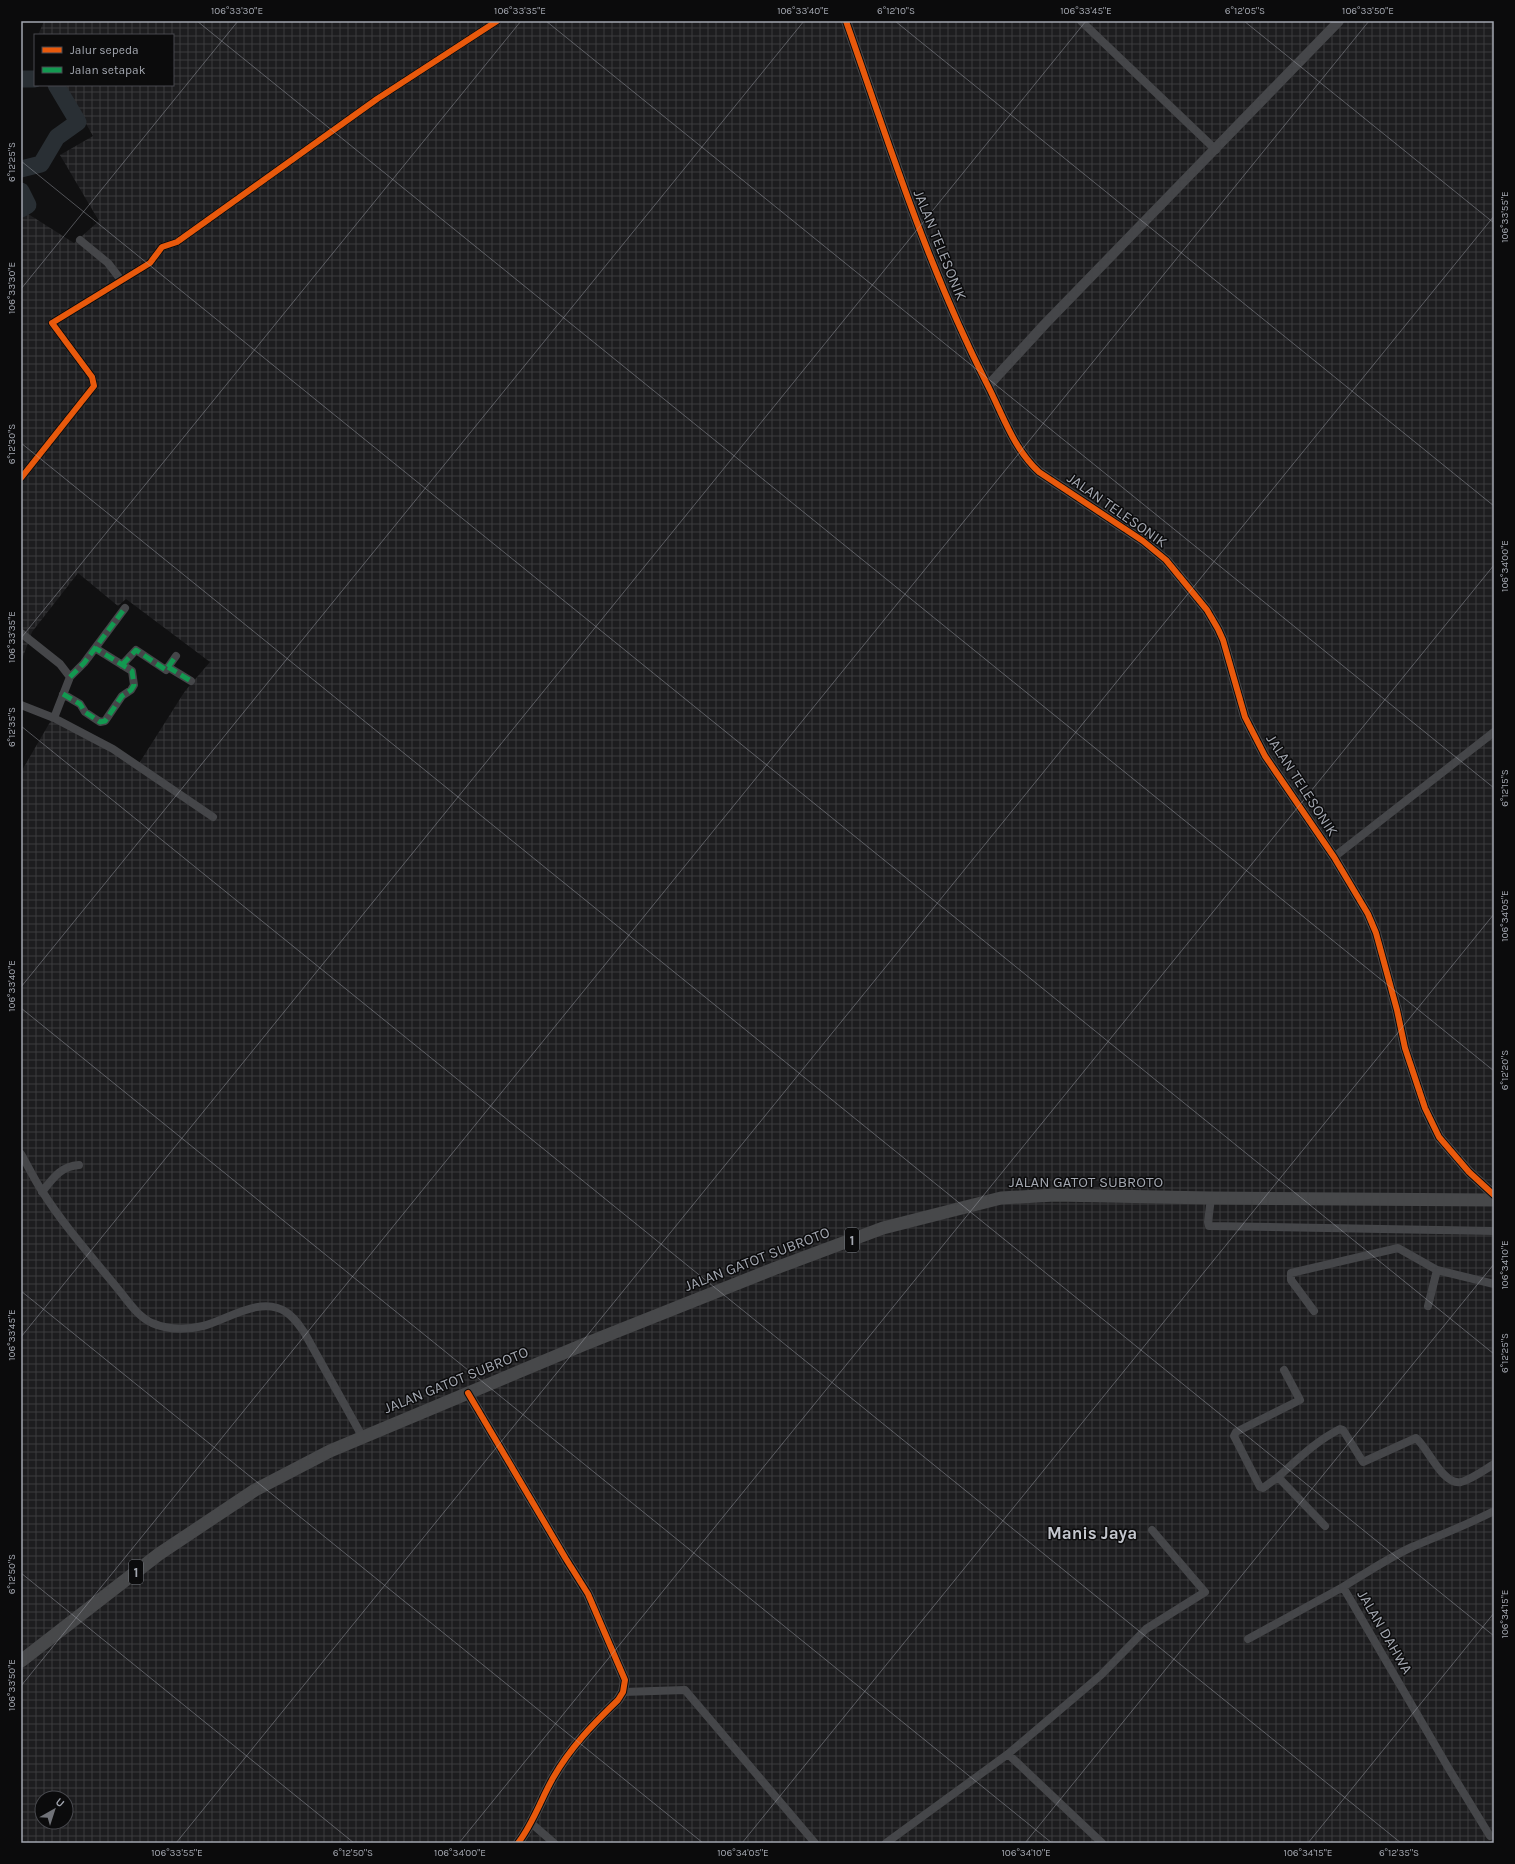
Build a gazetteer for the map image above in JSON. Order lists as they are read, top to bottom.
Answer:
{
  "streets": {
    "highway": ["JALAN GATOT SUBROTO", "1"],
    "street": ["JALAN TELESONIK", "JALAN DAHWA"]
  },
  "districts": ["Manis Jaya"],
  "legend": ["Jalur sepeda", "Jalan setapak"],
  "north": "top right",
  "coordinates": [
    "106°33'30\"E",
    "106°33'35\"E",
    "106°33'40\"E",
    "6°12'10\"S",
    "106°33'45\"E",
    "6°12'05\"S",
    "106°33'50\"E",
    "6°12'25\"S",
    "106°33'55\"E",
    "6°12'30\"S",
    "106°34'00\"E",
    "6°12'35\"S",
    "6°12'15\"S",
    "106°34'05\"E",
    "6°12'20\"S",
    "106°34'10\"E",
    "6°12'50\"S",
    "106°34'15\"E"
  ]
}
